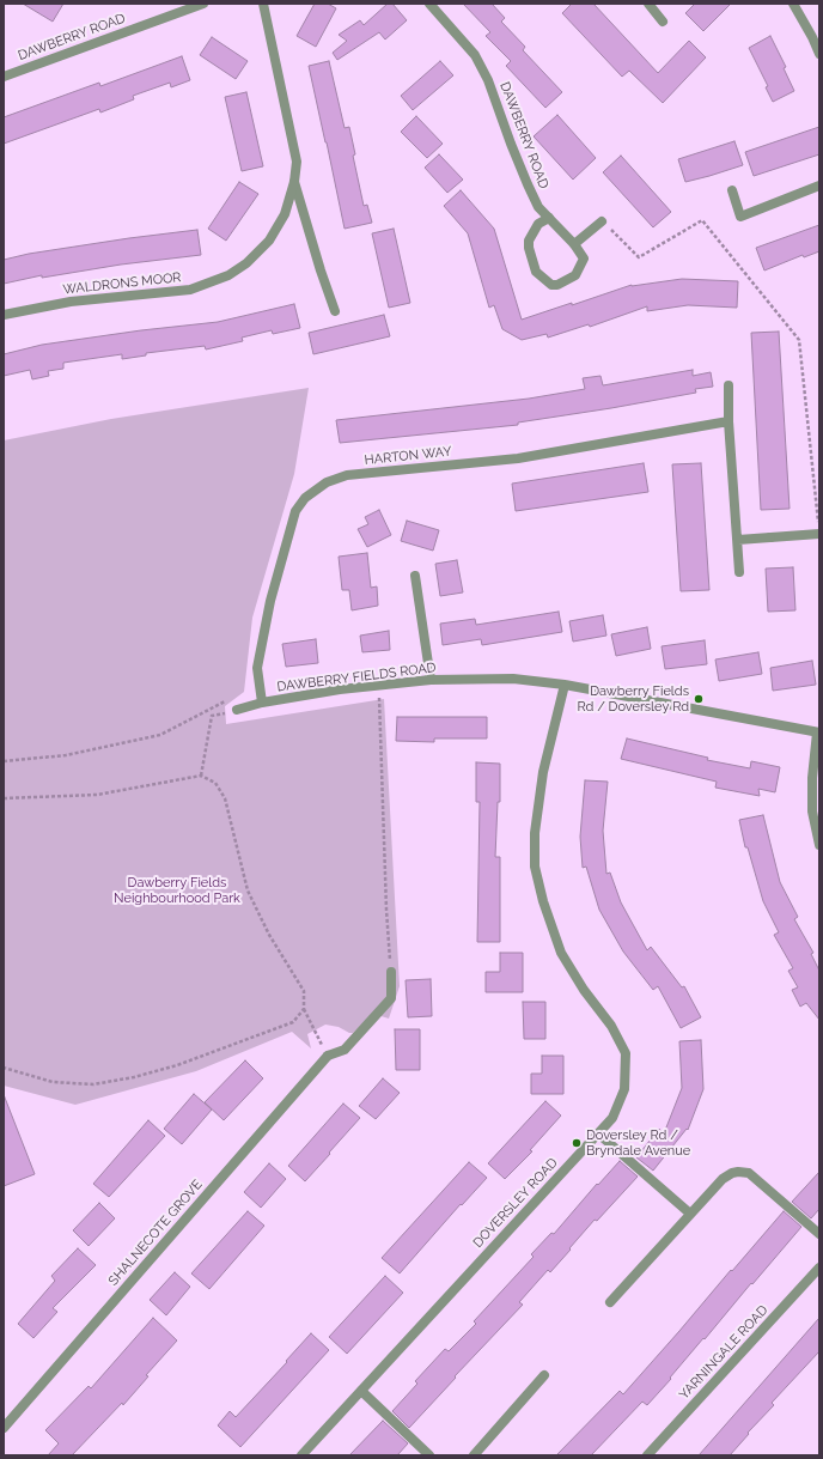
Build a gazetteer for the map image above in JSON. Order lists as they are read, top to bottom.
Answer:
{
  "streets": {
    "street": [
      "DAWBERRY ROAD",
      "WALDRONS MOOR",
      "HARTON WAY",
      "DAWBERRY FIELDS ROAD",
      "DOVERSLEY ROAD",
      "SHALNECOTE GROVE",
      "YARNINGALE ROAD"
    ]
  },
  "crossings": [
    ["HARTON WAY", "DAWBERRY FIELDS ROAD"],
    ["DAWBERRY FIELDS ROAD", "DOVERSLEY ROAD"]
  ],
  "parks": ["Dawberry Fields Neighbourhood Park"],
  "places": ["Dawberry Fields Rd / Doversley Rd", "Doversley Rd / Bryndale Avenue"]
}
